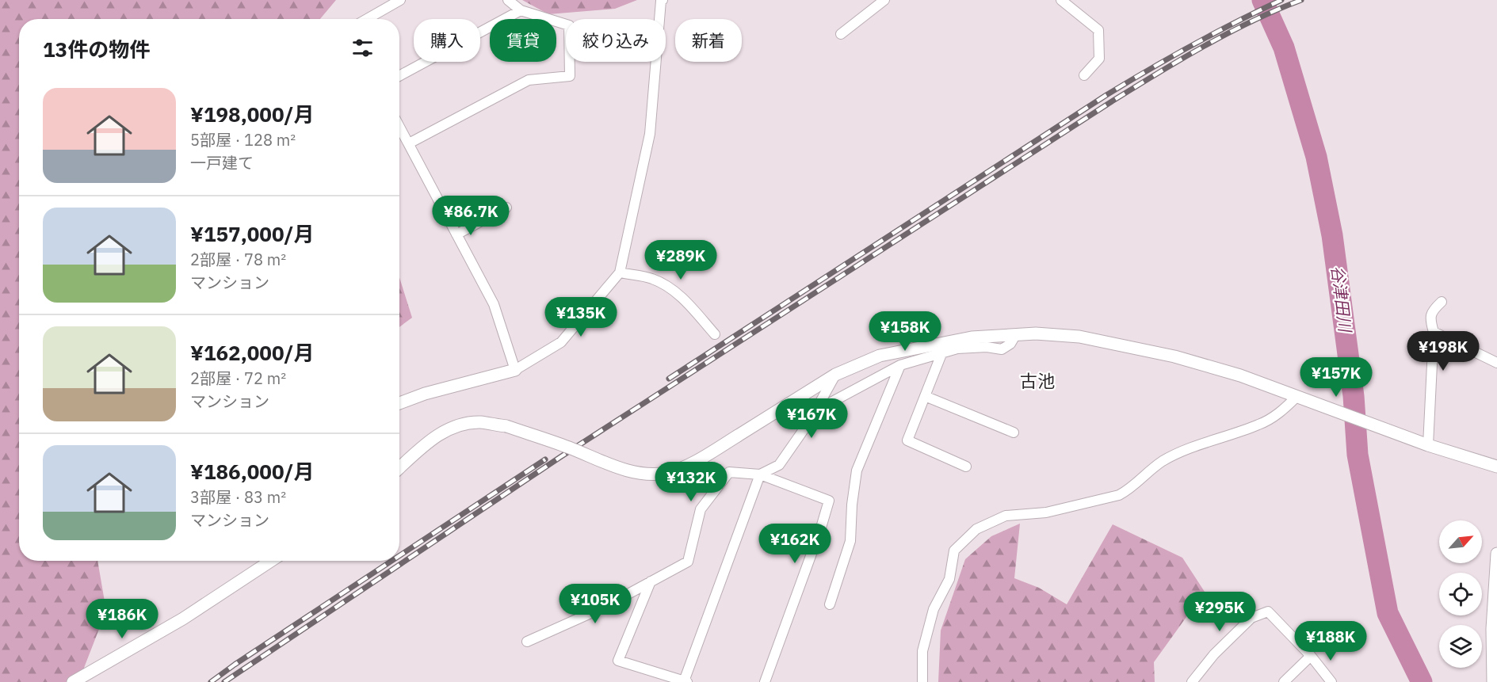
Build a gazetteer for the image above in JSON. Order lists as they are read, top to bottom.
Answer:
{
  "districts": ["古池"],
  "water": ["谷津田川"],
  "north": "top right",
  "page": {
    "chip": [
      "購入",
      "賃貸",
      "絞り込み",
      "新着"
    ],
    "heading": "13件の物件",
    "list": [
      {
        "name": "¥198,000/月",
        "note": "5部屋 · 128 m² · 一戸建て"
      },
      {
        "name": "¥157,000/月",
        "note": "2部屋 · 78 m² · マンション"
      },
      {
        "name": "¥162,000/月",
        "note": "2部屋 · 72 m² · マンション"
      },
      {
        "name": "¥186,000/月",
        "note": "3部屋 · 83 m² · マンション"
      }
    ],
    "price": [
      "¥86.7K",
      "¥289K",
      "¥135K",
      "¥158K",
      "¥198K",
      "¥157K",
      "¥167K",
      "¥132K",
      "¥162K",
      "¥105K",
      "¥295K",
      "¥186K",
      "¥188K"
    ]
  }
}
